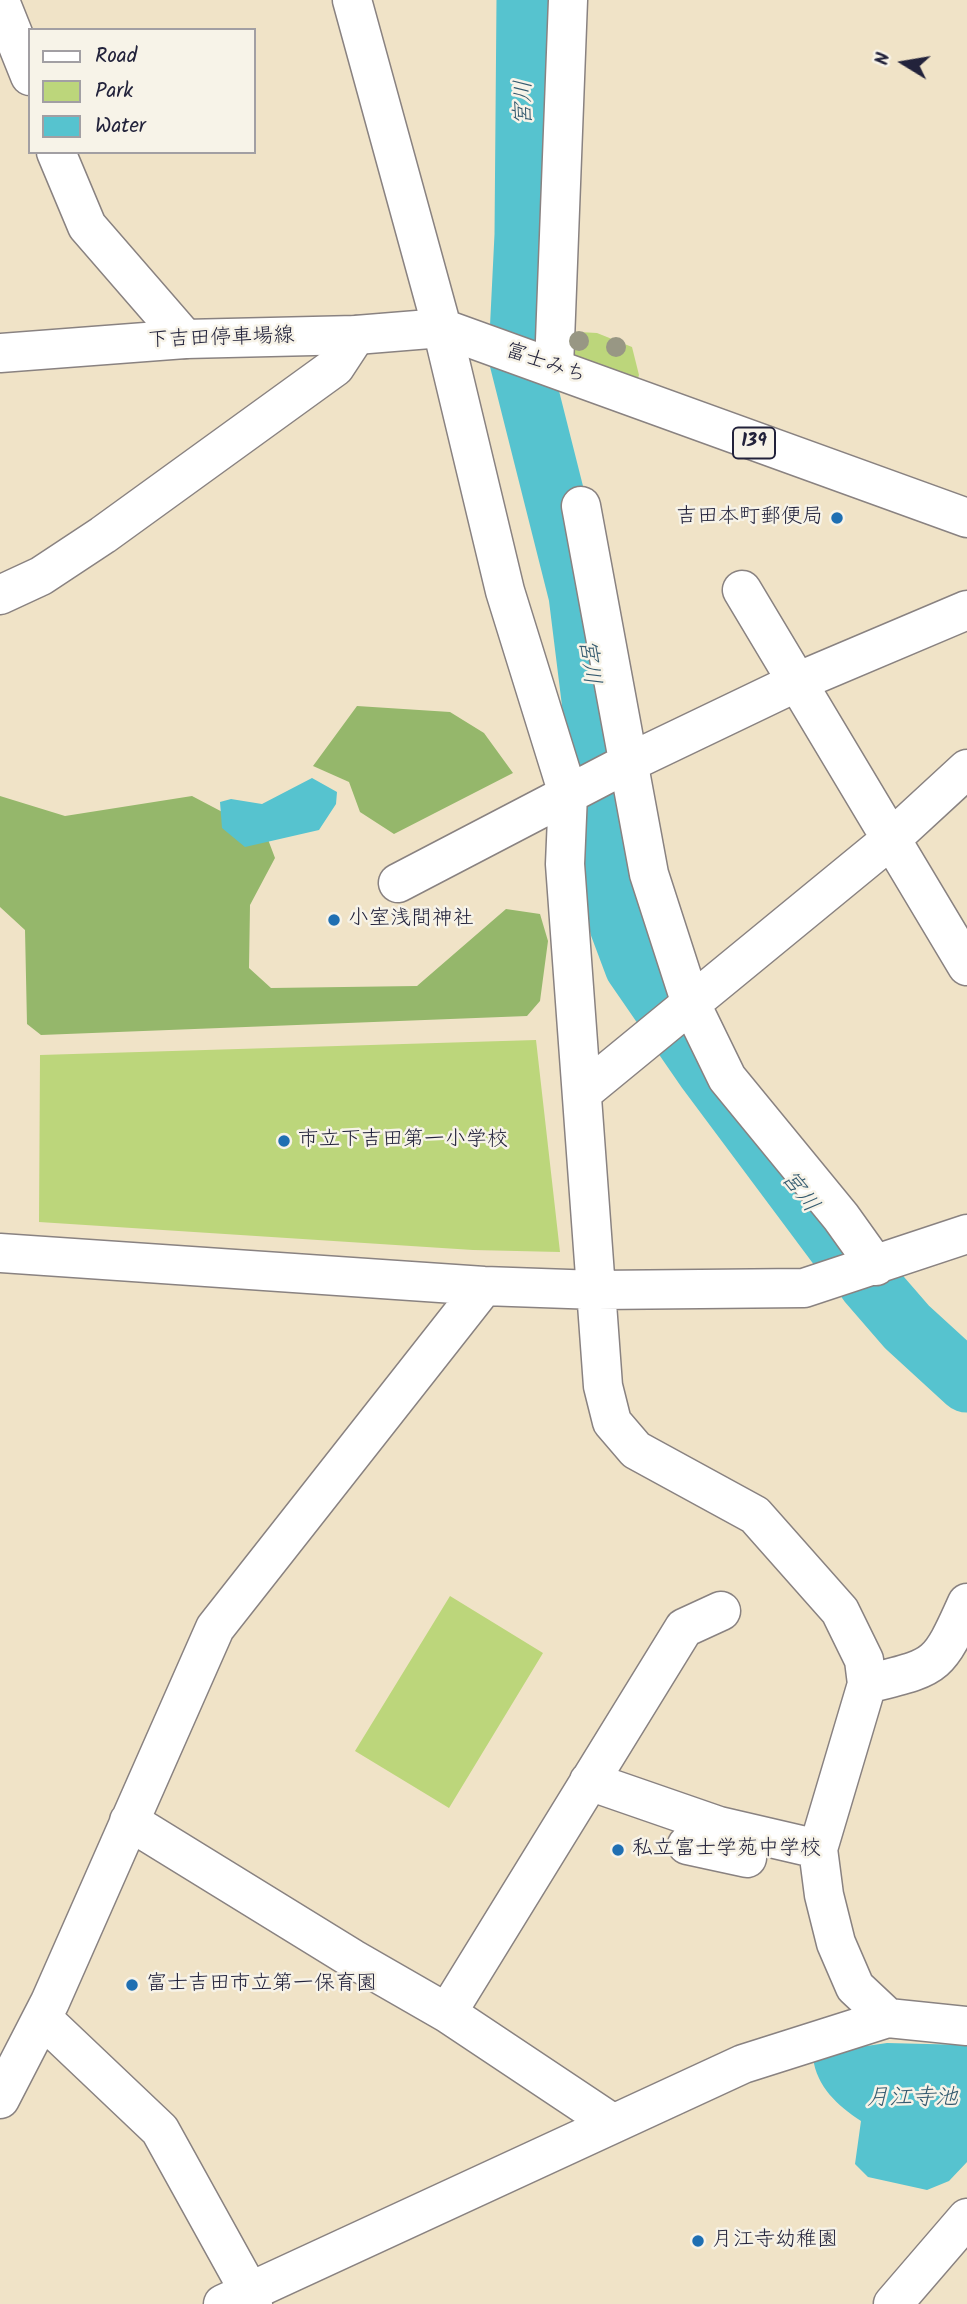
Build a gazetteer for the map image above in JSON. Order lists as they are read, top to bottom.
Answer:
{
  "streets": {
    "main road": ["下吉田停車場線", "富士みち", "139"]
  },
  "crossings": [
    ["下吉田停車場線", "富士みち"]
  ],
  "water": ["宮川", "月江寺池"],
  "places": [
    "吉田本町郵便局",
    "小室浅間神社",
    "市立下吉田第一小学校",
    "私立富士学苑中学校",
    "富士吉田市立第一保育園",
    "月江寺幼稚園"
  ],
  "legend": ["Road", "Park", "Water"],
  "north": "left"
}
